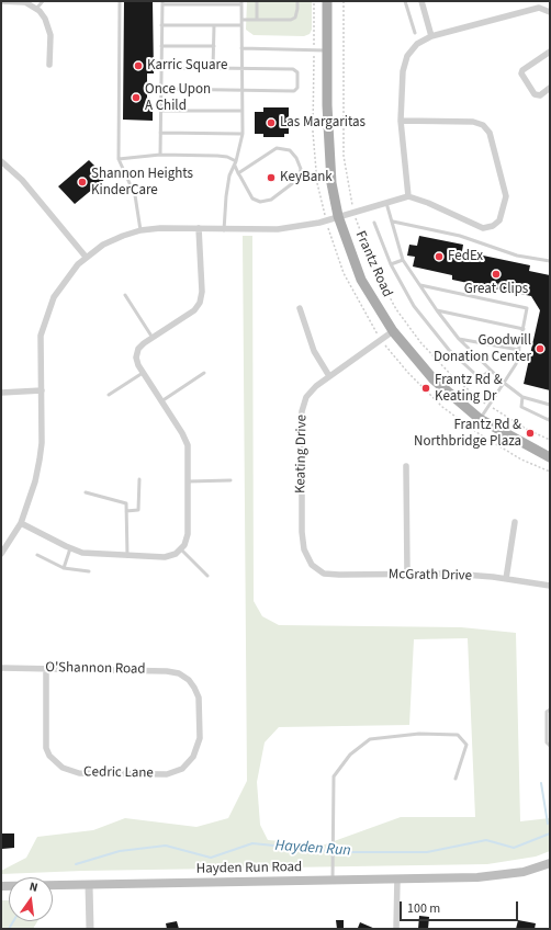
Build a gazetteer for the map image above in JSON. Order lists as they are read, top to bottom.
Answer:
{
  "streets": {
    "main road": ["Frantz Road", "Hayden Run Road"],
    "street": [
      "Keating Drive",
      "McGrath Drive",
      "O'Shannon Road",
      "Cedric Lane"
    ]
  },
  "crossings": [
    ["Frantz Road", "Keating Drive"],
    ["Keating Drive", "McGrath Drive"],
    ["O'Shannon Road", "Cedric Lane"]
  ],
  "water": ["Hayden Run"],
  "places": [
    "Karric Square",
    "Once Upon A Child",
    "Las Margaritas",
    "KeyBank",
    "Shannon Heights KinderCare",
    "FedEx",
    "Great Clips",
    "Goodwill Donation Center",
    "Frantz Rd & Keating Dr",
    "Frantz Rd & Northbridge Plaza"
  ],
  "scale_bar": "100 m",
  "north": "top"
}
